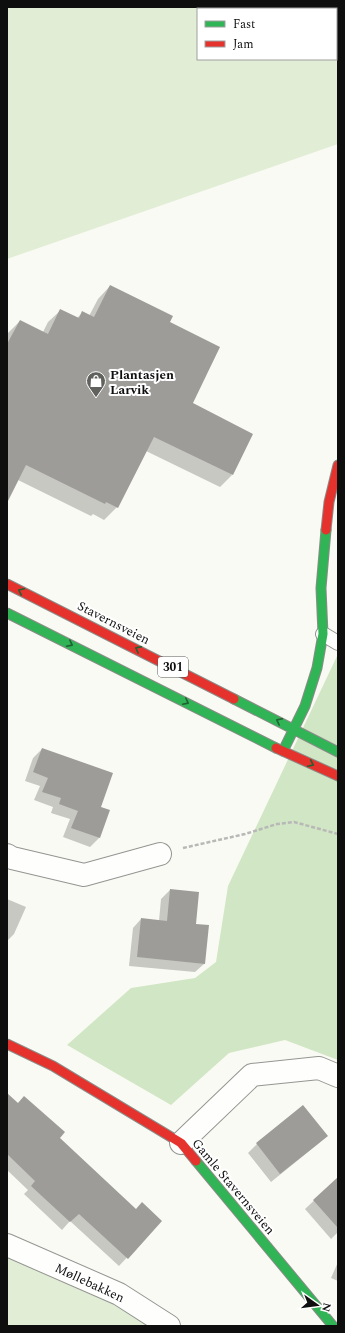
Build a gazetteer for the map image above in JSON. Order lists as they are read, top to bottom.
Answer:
{
  "streets": {
    "main road": ["Stavernsveien", "301", "Gamle Stavernsveien"],
    "street": ["Møllebakken"]
  },
  "places": {
    "shop": ["Plantasjen Larvik"]
  },
  "legend": ["Fast", "Jam"],
  "north": "right"
}
